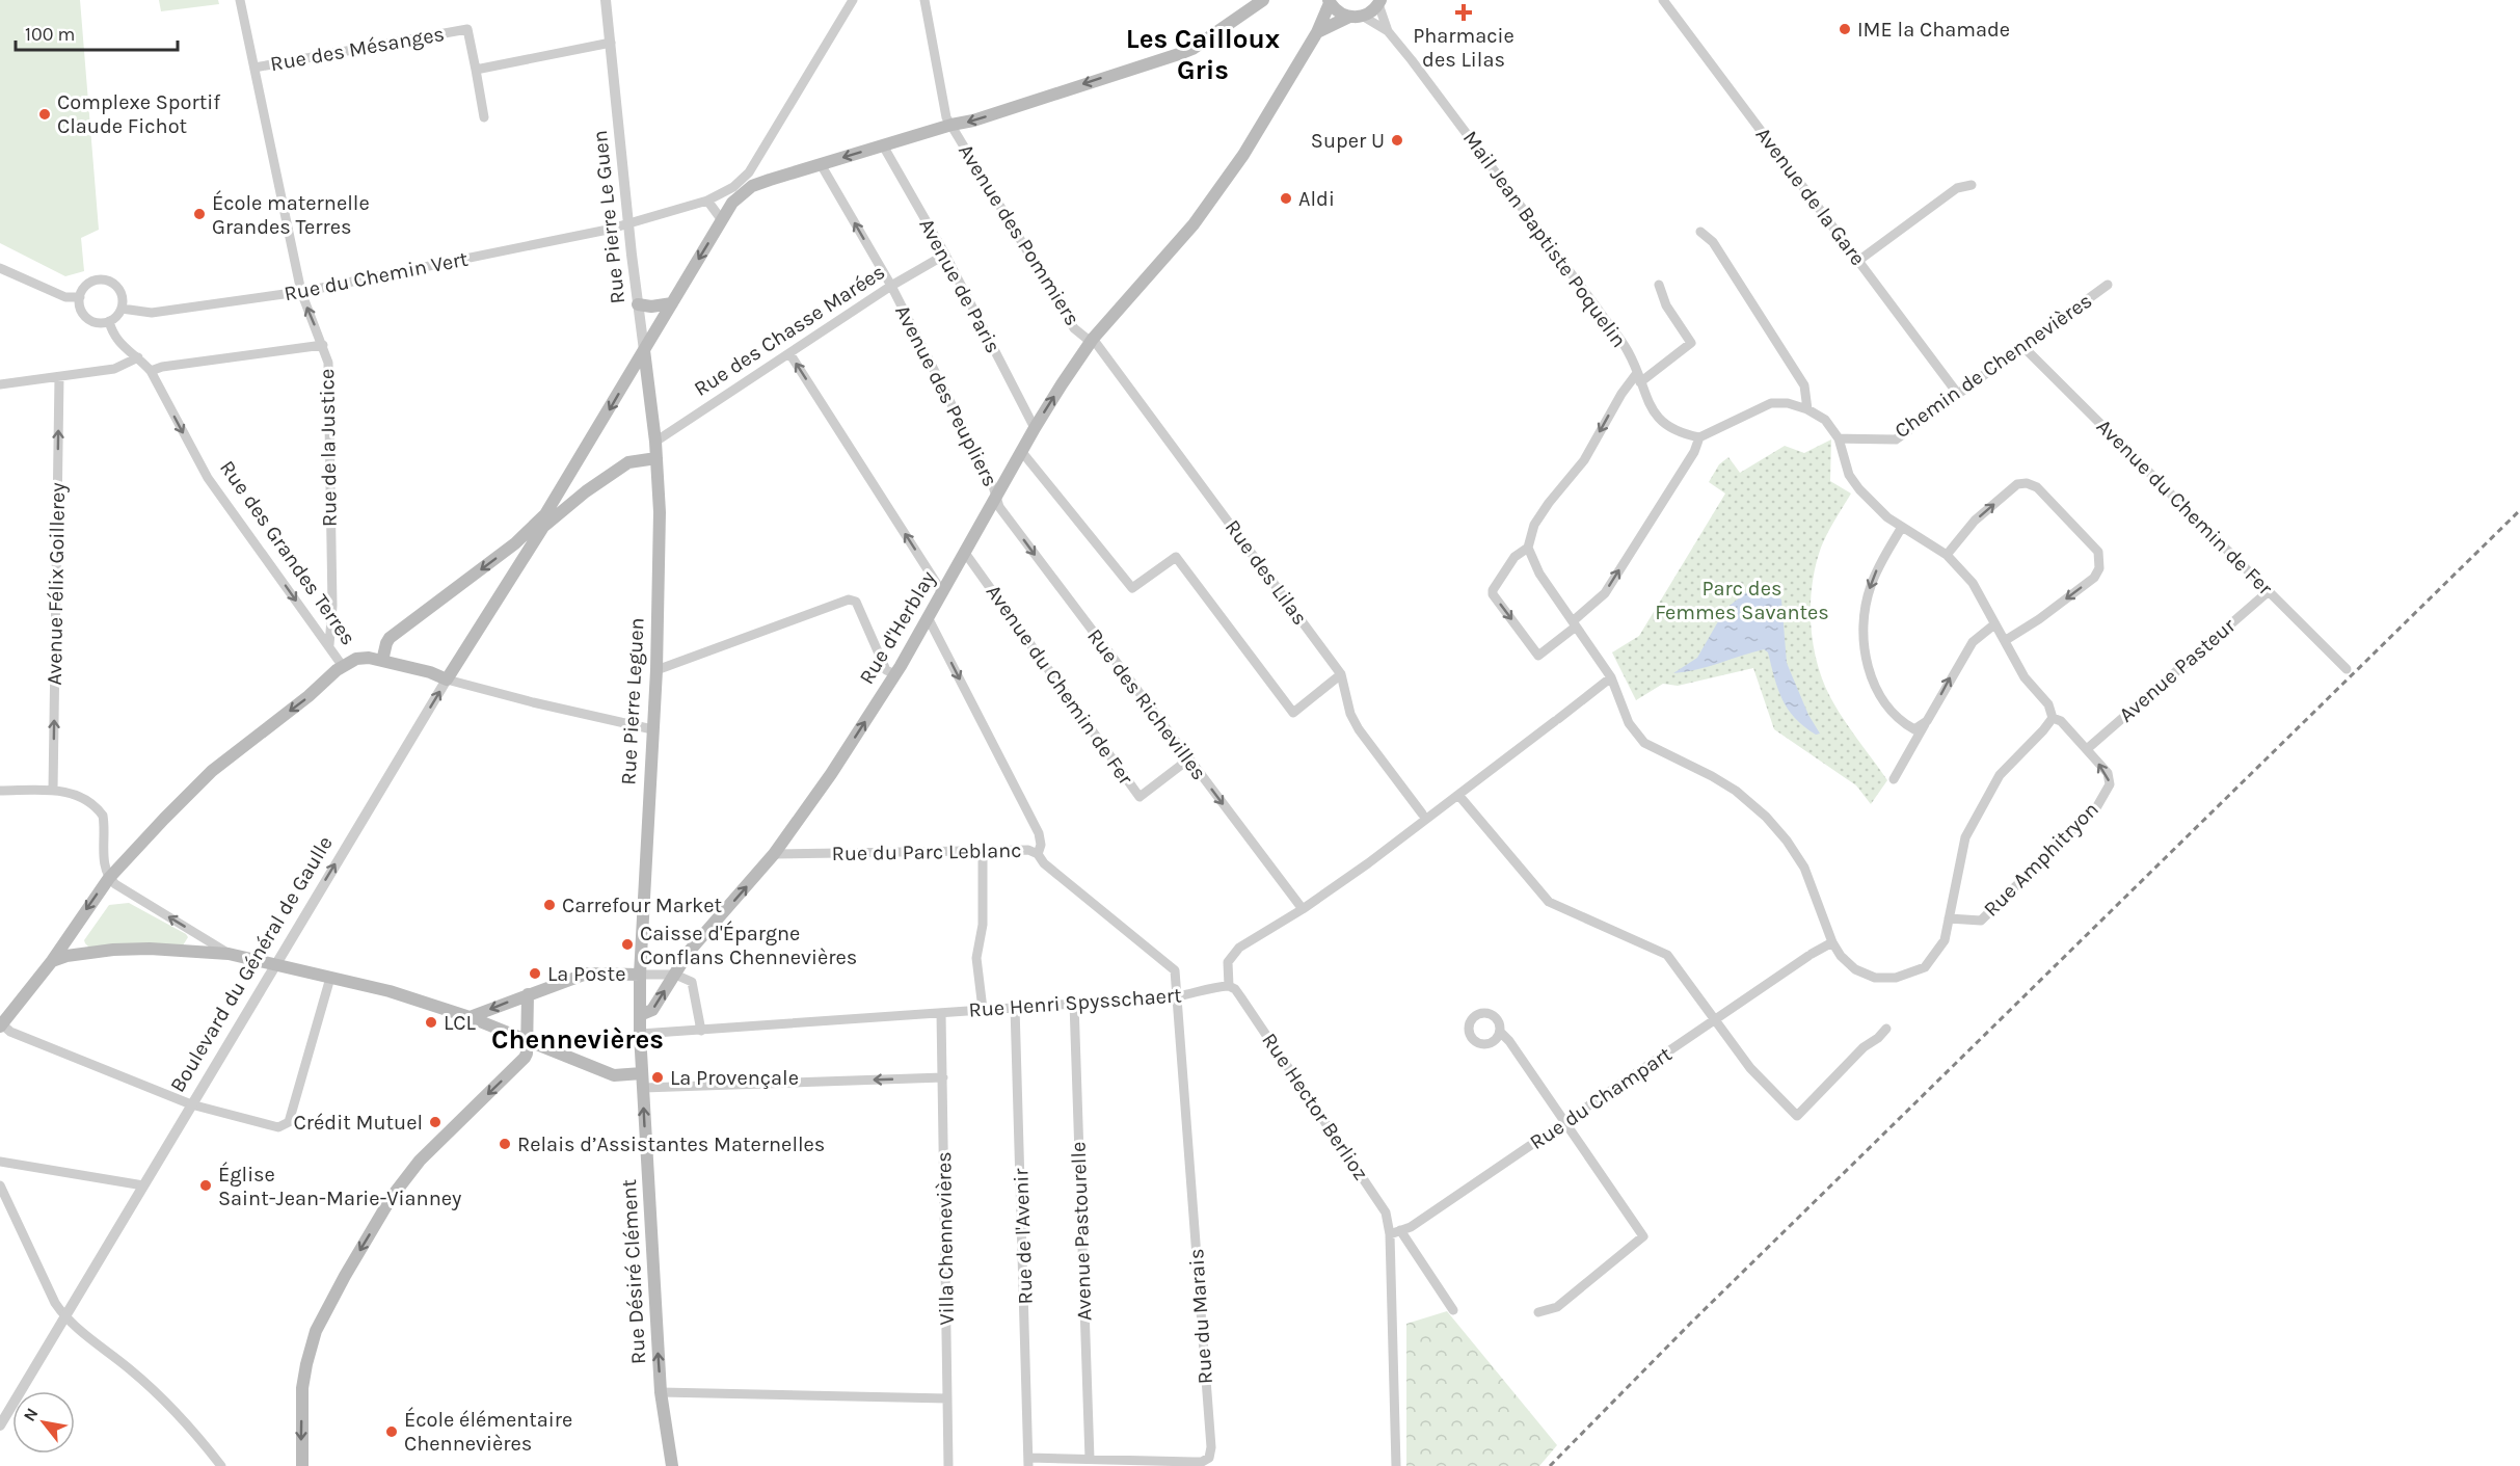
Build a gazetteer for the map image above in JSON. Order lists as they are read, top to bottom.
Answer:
{
  "streets": {
    "main road": [
      "Rue Pierre Le Guen",
      "Rue des Grandes Terres",
      "Rue d'Herblay",
      "Rue Pierre Leguen",
      "Boulevard du Général de Gaulle",
      "Rue Désiré Clément"
    ],
    "street": [
      "Rue des Mésanges",
      "Avenue de la Gare",
      "Avenue des Pommiers",
      "Mail Jean Baptiste Poquelin",
      "Rue du Chemin Vert",
      "Avenue de Paris",
      "Rue des Chasse Marées",
      "Chemin de Chennevières",
      "Avenue des Peupliers",
      "Rue de la Justice",
      "Avenue du Chemin de Fer",
      "Rue des Lilas",
      "Avenue Félix Goillerey",
      "Avenue Pasteur",
      "Rue des Richevilles",
      "Rue du Parc Leblanc",
      "Rue Amphitryon",
      "Rue Henri Spysschaert",
      "Rue du Champart",
      "Rue Hector Berlioz",
      "Avenue Pastourelle",
      "Rue de l'Avenir",
      "Villa Chennevières",
      "Rue du Marais"
    ]
  },
  "crossings": [
    ["Rue des Mésanges", "Rue de la Justice"],
    ["Avenue de la Gare", "Chemin de Chennevières"],
    ["Rue Pierre Le Guen", "Rue du Chemin Vert"],
    ["Rue Pierre Le Guen", "Rue des Chasse Marées"],
    ["Rue Pierre Le Guen", "Rue Pierre Leguen"],
    ["Rue Pierre Le Guen", "Boulevard du Général de Gaulle"],
    ["Avenue des Pommiers", "Rue des Lilas"],
    ["Avenue des Pommiers", "Rue d'Herblay"],
    ["Rue du Chemin Vert", "Rue de la Justice"],
    ["Rue du Chemin Vert", "Rue des Grandes Terres"],
    ["Avenue de Paris", "Rue des Chasse Marées"],
    ["Avenue de Paris", "Rue d'Herblay"],
    ["Rue des Chasse Marées", "Avenue des Peupliers"],
    ["Rue des Chasse Marées", "Rue Pierre Leguen"],
    ["Chemin de Chennevières", "Avenue du Chemin de Fer"],
    ["Chemin de Chennevières", "Rue Amphitryon"],
    ["Avenue des Peupliers", "Rue d'Herblay"],
    ["Avenue des Peupliers", "Rue des Richevilles"],
    ["Avenue des Peupliers", "Boulevard du Général de Gaulle"],
    ["Rue de la Justice", "Rue des Grandes Terres"],
    ["Avenue du Chemin de Fer", "Rue d'Herblay"],
    ["Avenue du Chemin de Fer", "Avenue Pasteur"],
    ["Avenue du Chemin de Fer", "Rue des Richevilles"],
    ["Rue des Grandes Terres", "Rue Pierre Leguen"],
    ["Rue des Grandes Terres", "Boulevard du Général de Gaulle"],
    ["Rue des Lilas", "Rue d'Herblay"],
    ["Rue d'Herblay", "Rue Pierre Leguen"],
    ["Rue d'Herblay", "Rue des Richevilles"],
    ["Rue d'Herblay", "Rue du Parc Leblanc"],
    ["Avenue Pasteur", "Rue Amphitryon"],
    ["Rue Pierre Leguen", "Rue Henri Spysschaert"],
    ["Rue Pierre Leguen", "Rue Désiré Clément"],
    ["Rue Henri Spysschaert", "Rue Hector Berlioz"],
    ["Rue Henri Spysschaert", "Avenue Pastourelle"],
    ["Rue Henri Spysschaert", "Rue de l'Avenir"],
    ["Rue Henri Spysschaert", "Villa Chennevières"],
    ["Rue Henri Spysschaert", "Rue Désiré Clément"],
    ["Rue Henri Spysschaert", "Rue du Marais"],
    ["Rue du Champart", "Rue Hector Berlioz"],
    ["Avenue Pastourelle", "Rue du Marais"],
    ["Rue de l'Avenir", "Rue du Marais"]
  ],
  "one_way": [
    "Avenue des Peupliers",
    "Rue des Grandes Terres",
    "Avenue Félix Goillerey",
    "Rue d'Herblay",
    "Rue des Richevilles",
    "Rue du Parc Leblanc",
    "Rue Désiré Clément"
  ],
  "districts": ["Les Cailloux Gris", "Chennevières"],
  "parks": ["Parc des Femmes Savantes"],
  "places": {
    "health": ["Pharmacie des Lilas"],
    "other": [
      "IME la Chamade",
      "Complexe Sportif Claude Fichot",
      "Super U",
      "Aldi",
      "École maternelle Grandes Terres",
      "Carrefour Market",
      "Caisse d'Épargne Conflans Chennevières",
      "La Poste",
      "LCL",
      "La Provençale",
      "Crédit Mutuel",
      "Relais d’Assistantes Maternelles",
      "Église Saint-Jean-Marie-Vianney",
      "École élémentaire Chennevières"
    ]
  },
  "scale_bar": "100 m",
  "north": "top left"
}
